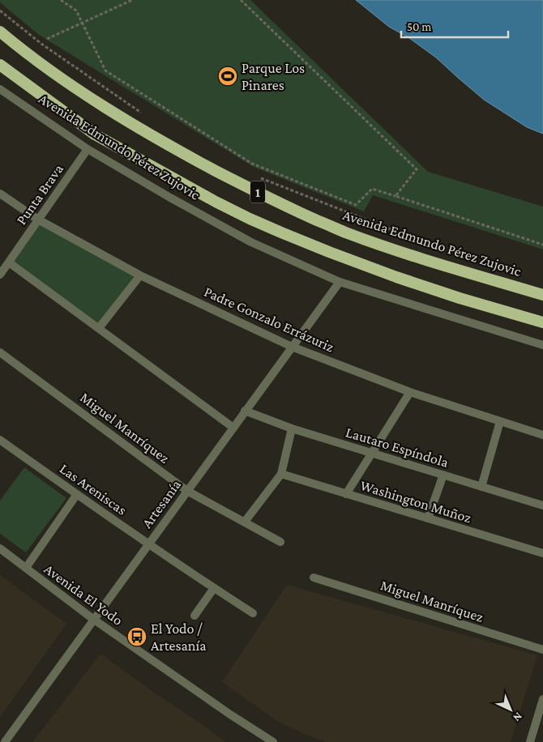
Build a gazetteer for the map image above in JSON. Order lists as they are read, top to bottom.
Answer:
{
  "streets": {
    "highway": ["Avenida Edmundo Pérez Zujovic", "1"],
    "street": [
      "Punta Brava",
      "Padre Gonzalo Errázuriz",
      "Miguel Manríquez",
      "Lautaro Espíndola",
      "Las Areniscas",
      "Washington Muñoz",
      "Artesanía",
      "Avenida El Yodo"
    ]
  },
  "crossings": [
    ["Avenida Edmundo Pérez Zujovic", "Punta Brava"],
    ["Avenida Edmundo Pérez Zujovic", "Artesanía"],
    ["Punta Brava", "Padre Gonzalo Errázuriz"],
    ["Padre Gonzalo Errázuriz", "Artesanía"],
    ["Miguel Manríquez", "Artesanía"],
    ["Lautaro Espíndola", "Artesanía"],
    ["Las Areniscas", "Artesanía"],
    ["Artesanía", "Avenida El Yodo"]
  ],
  "places": {
    "sports": ["Parque Los Pinares"],
    "bus stop": ["El Yodo / Artesanía"]
  },
  "scale_bar": "50 m",
  "north": "bottom right"
}
